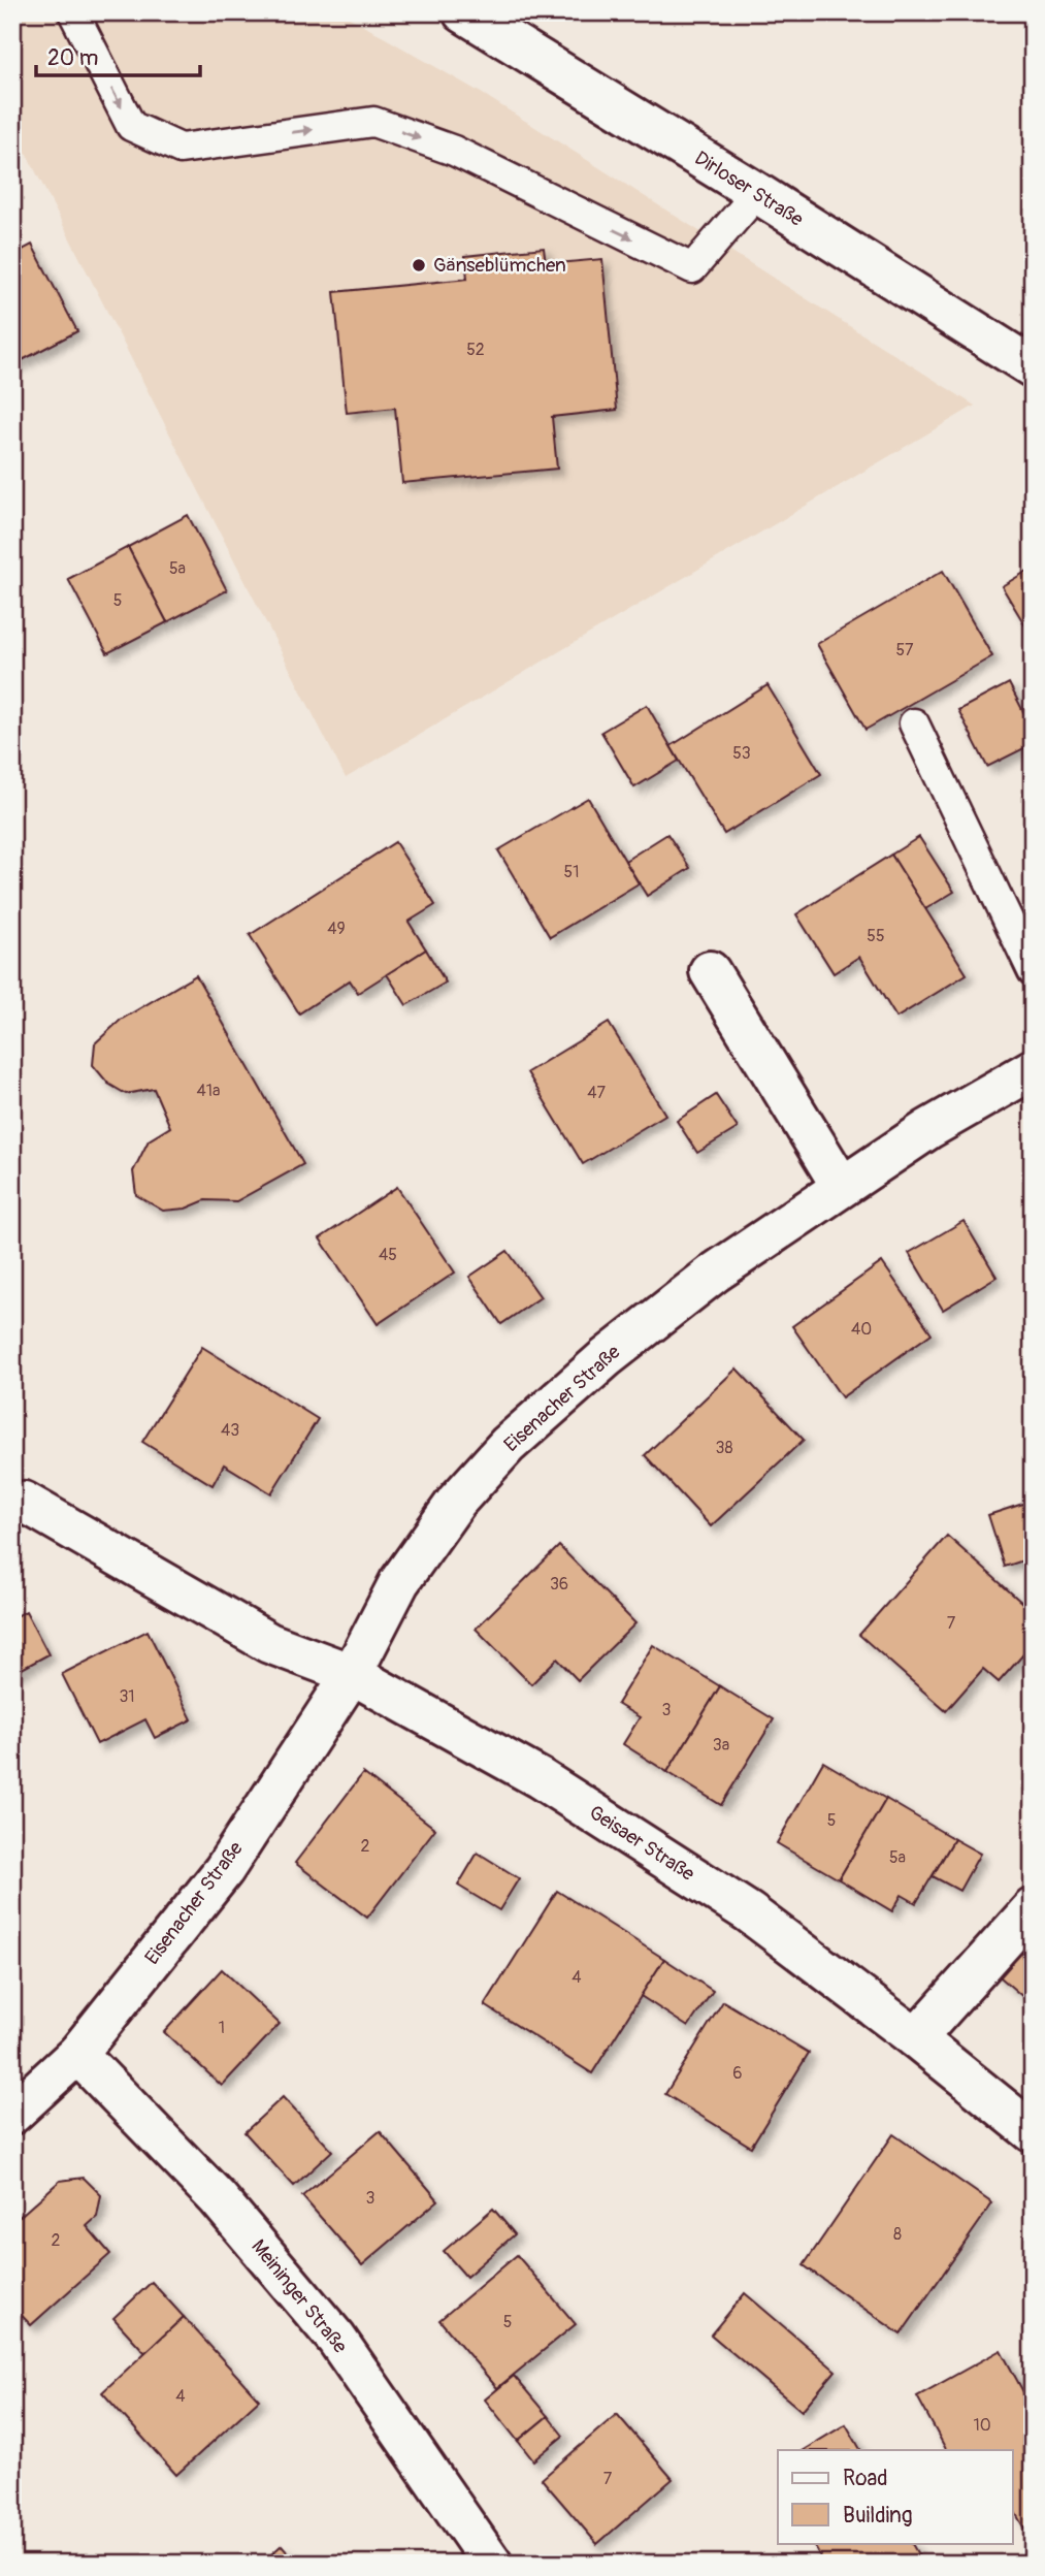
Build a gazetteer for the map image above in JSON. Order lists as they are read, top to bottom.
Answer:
{
  "streets": {
    "street": [
      "Dirloser Straße",
      "Eisenacher Straße",
      "Geisaer Straße",
      "Meininger Straße"
    ]
  },
  "crossings": [
    ["Eisenacher Straße", "Geisaer Straße"],
    ["Eisenacher Straße", "Meininger Straße"]
  ],
  "places": ["Gänseblümchen"],
  "house_numbers": [
    "52",
    "5a",
    "5",
    "57",
    "53",
    "51",
    "49",
    "55",
    "41a",
    "47",
    "45",
    "40",
    "43",
    "38",
    "36",
    "7",
    "31",
    "3",
    "3a",
    "5",
    "2",
    "5a",
    "4",
    "1",
    "6",
    "3",
    "8",
    "2",
    "5",
    "4",
    "10",
    "7"
  ],
  "legend": ["Road", "Building"],
  "scale_bar": "20 m"
}
